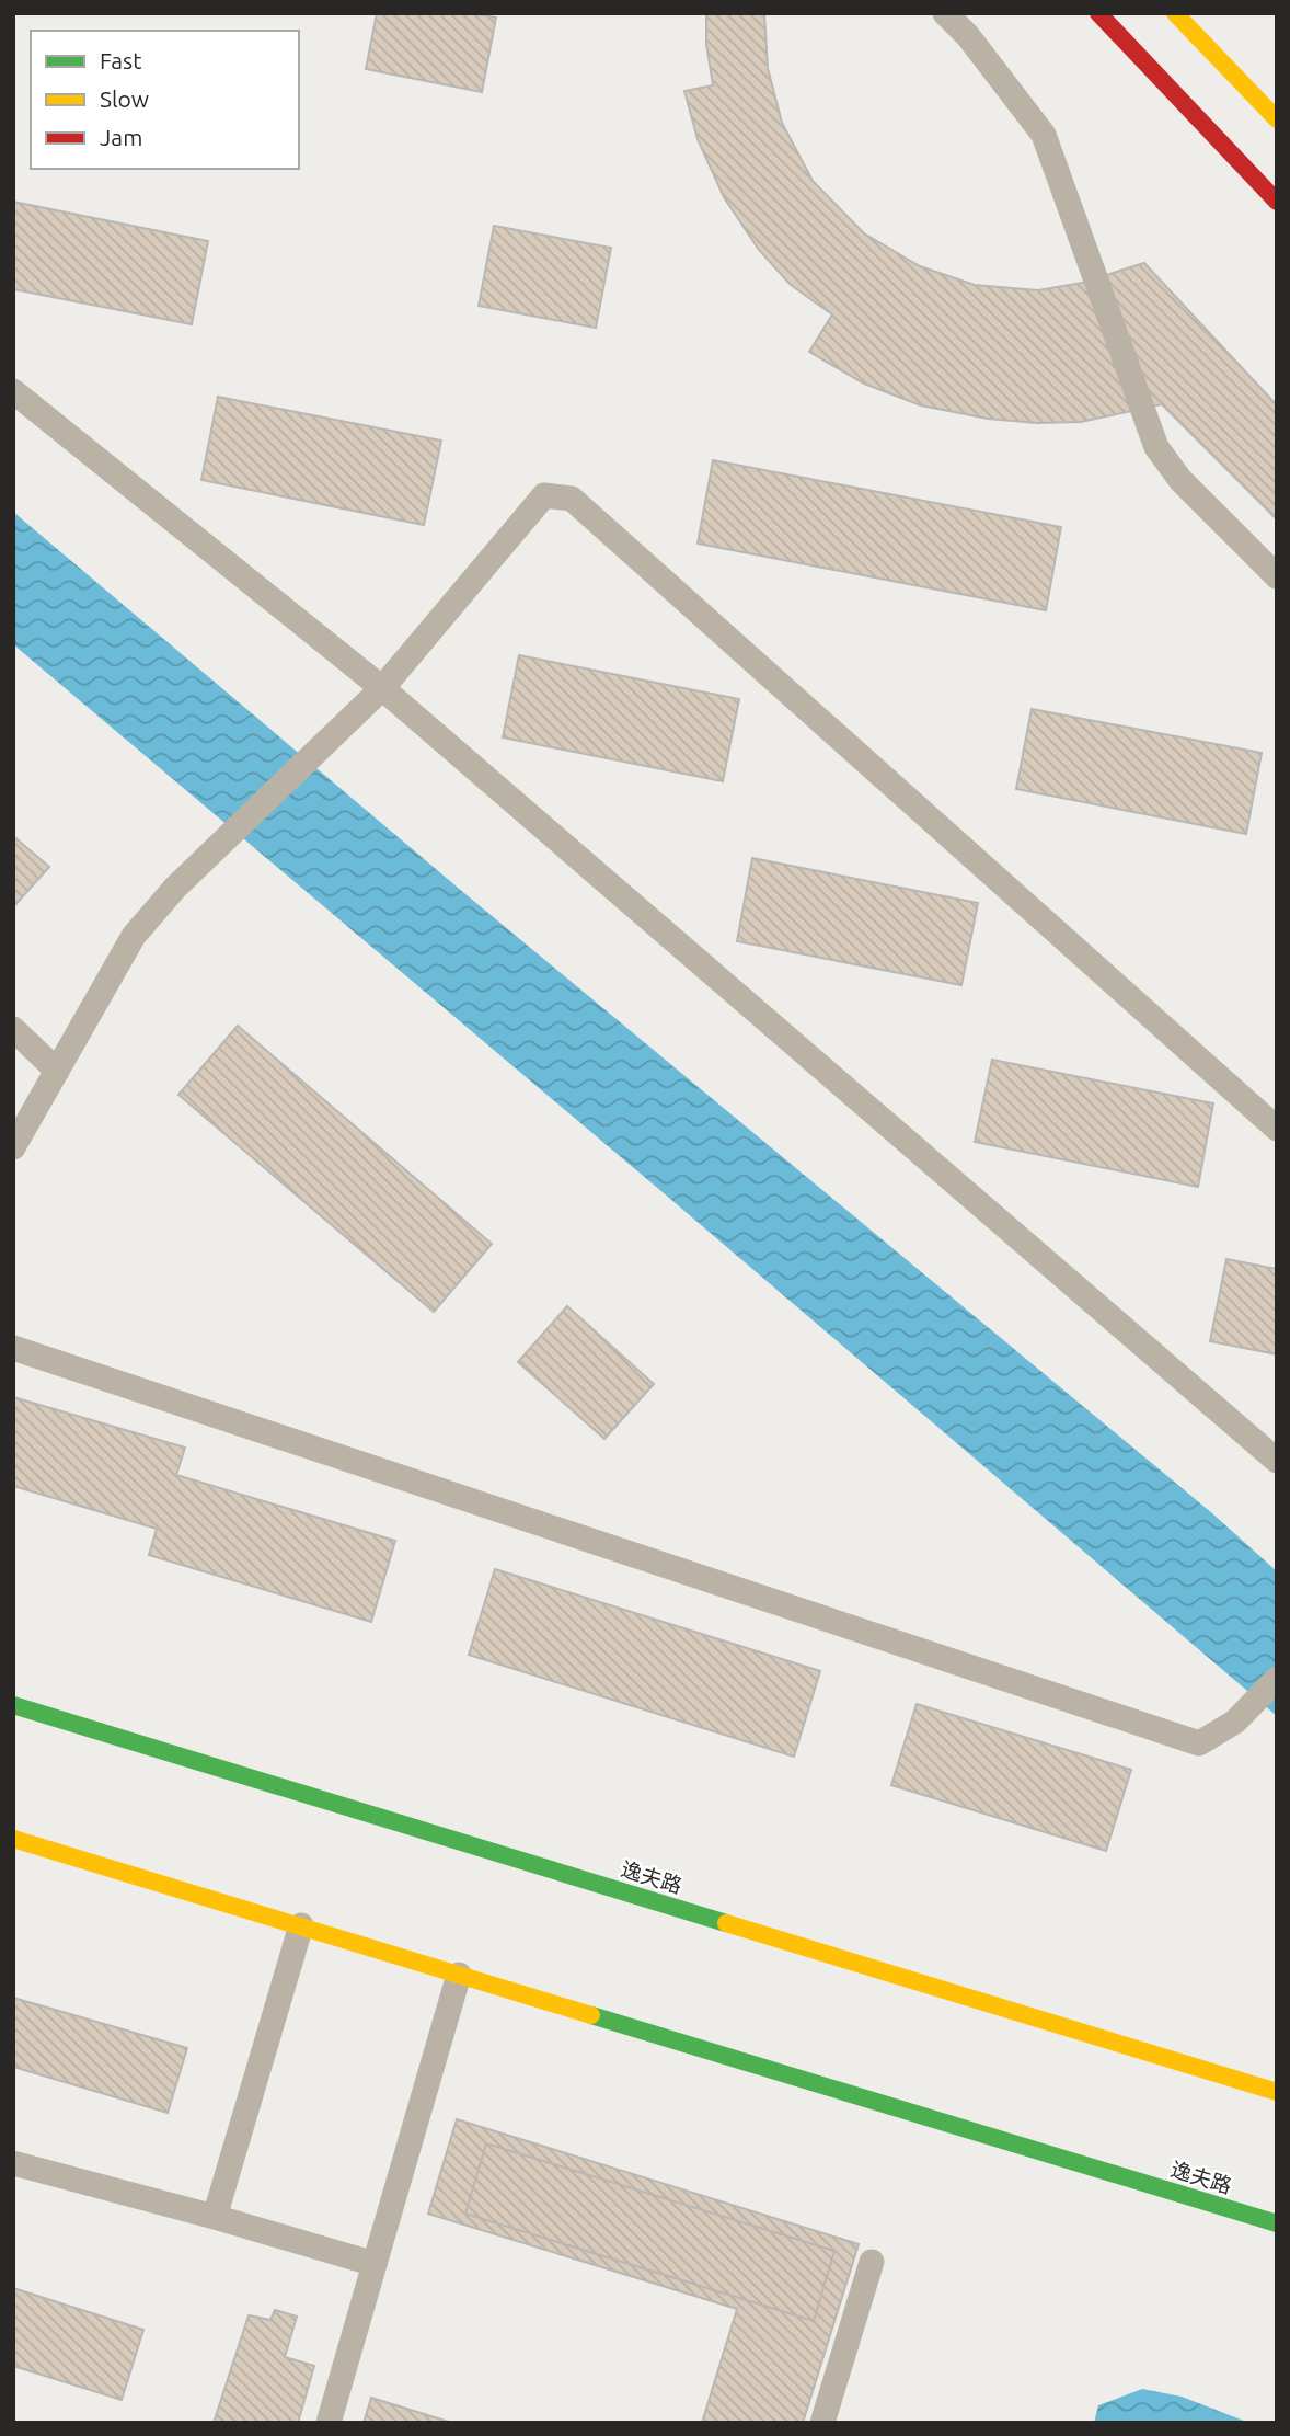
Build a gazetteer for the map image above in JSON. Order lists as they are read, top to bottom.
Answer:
{
  "streets": {
    "main road": ["逸夫路"]
  },
  "legend": ["Fast", "Slow", "Jam"]
}
